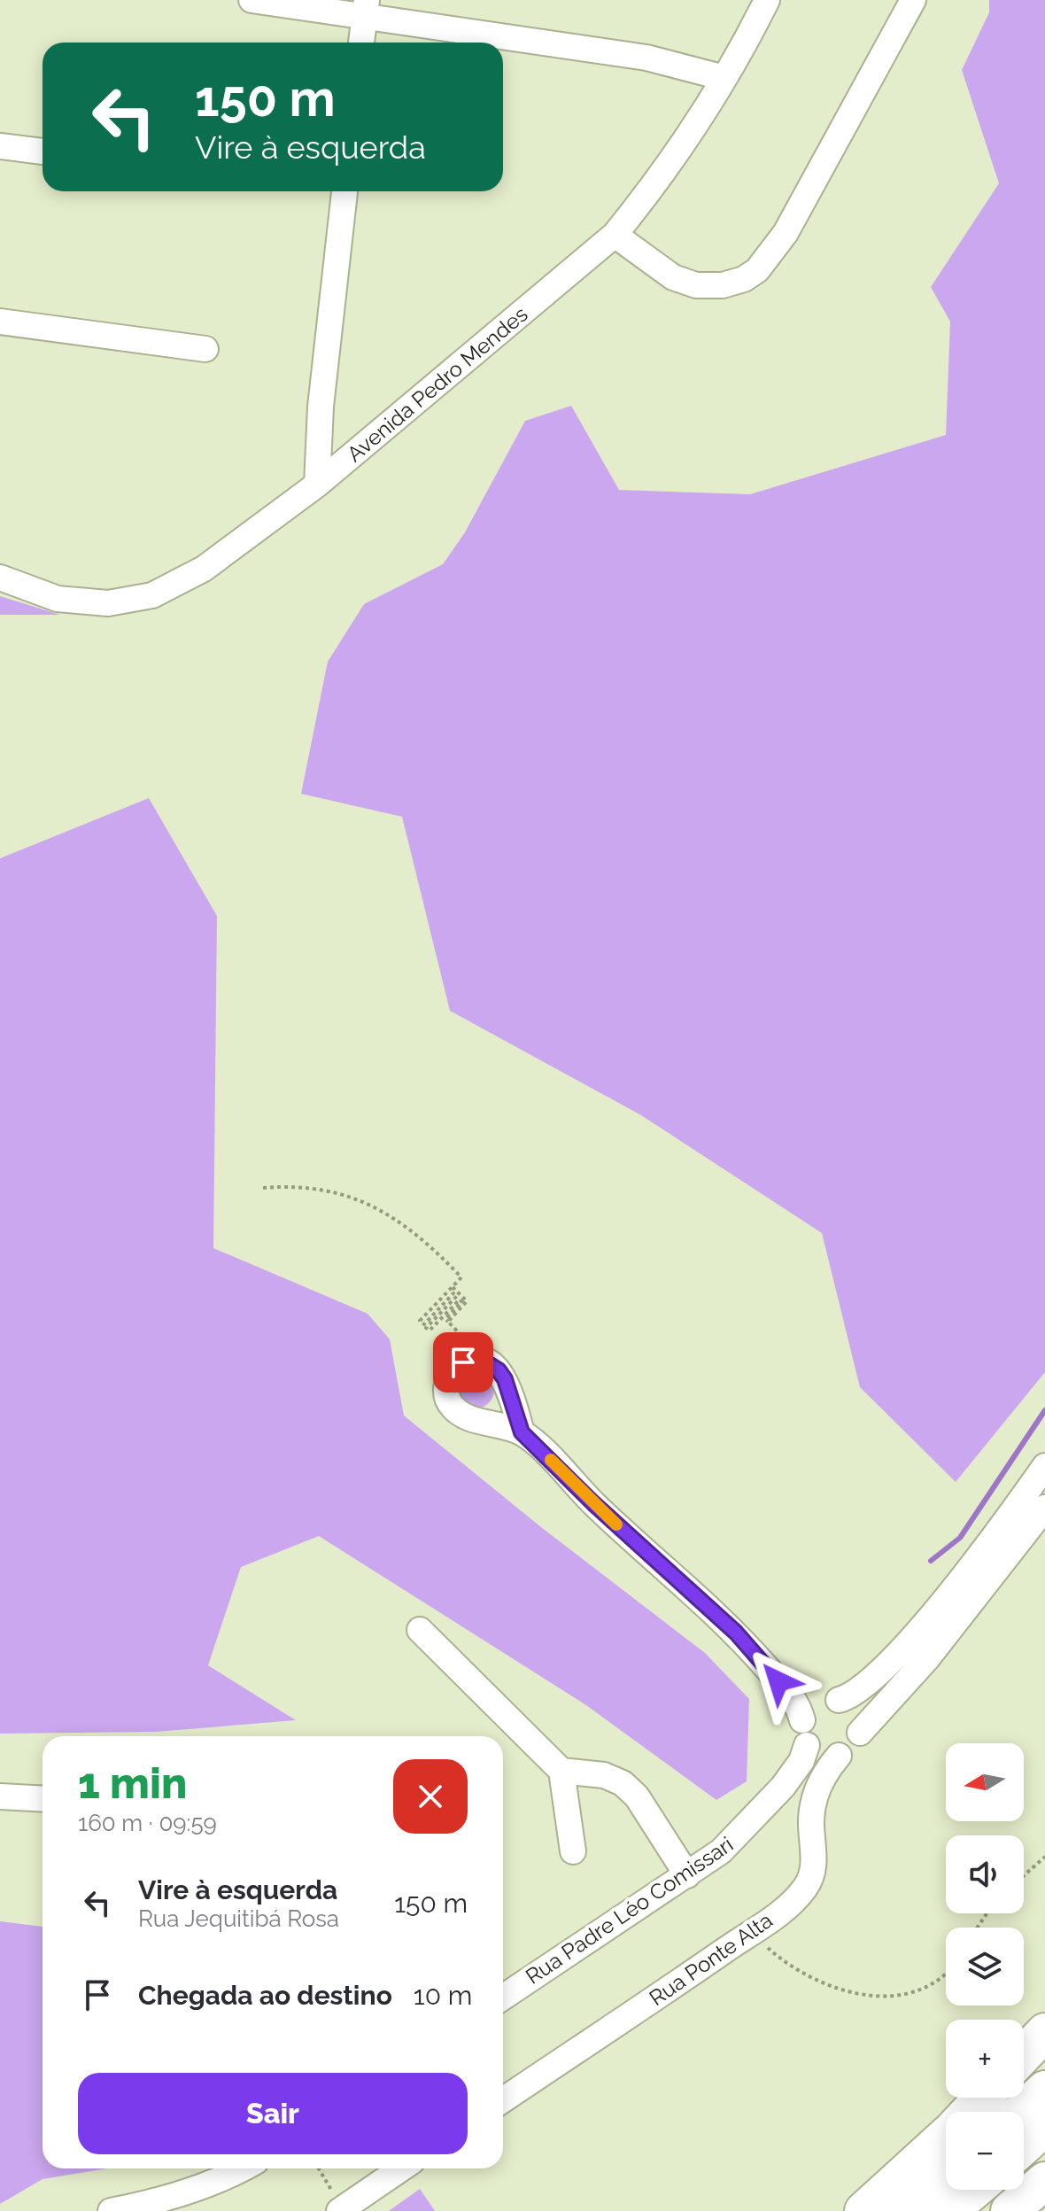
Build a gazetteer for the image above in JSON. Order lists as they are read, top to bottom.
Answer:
{
  "streets": {
    "street": ["Avenida Pedro Mendes", "Rua Padre Léo Comissari", "Rua Ponte Alta"]
  },
  "crossings": [
    ["Rua Padre Léo Comissari", "Rua Ponte Alta"]
  ],
  "north": "left",
  "page": {
    "turn": ["150 m", "Vire à esquerda"],
    "heading": ["1 min", "160 m · 09:59"],
    "map_buttons": ["+", "−"],
    "list": [
      {
        "name": "Vire à esquerda",
        "note": "Rua Jequitibá Rosa",
        "value": "150 m"
      },
      {
        "name": "Chegada ao destino",
        "value": "10 m"
      }
    ],
    "buttons": "Sair"
  }
}
